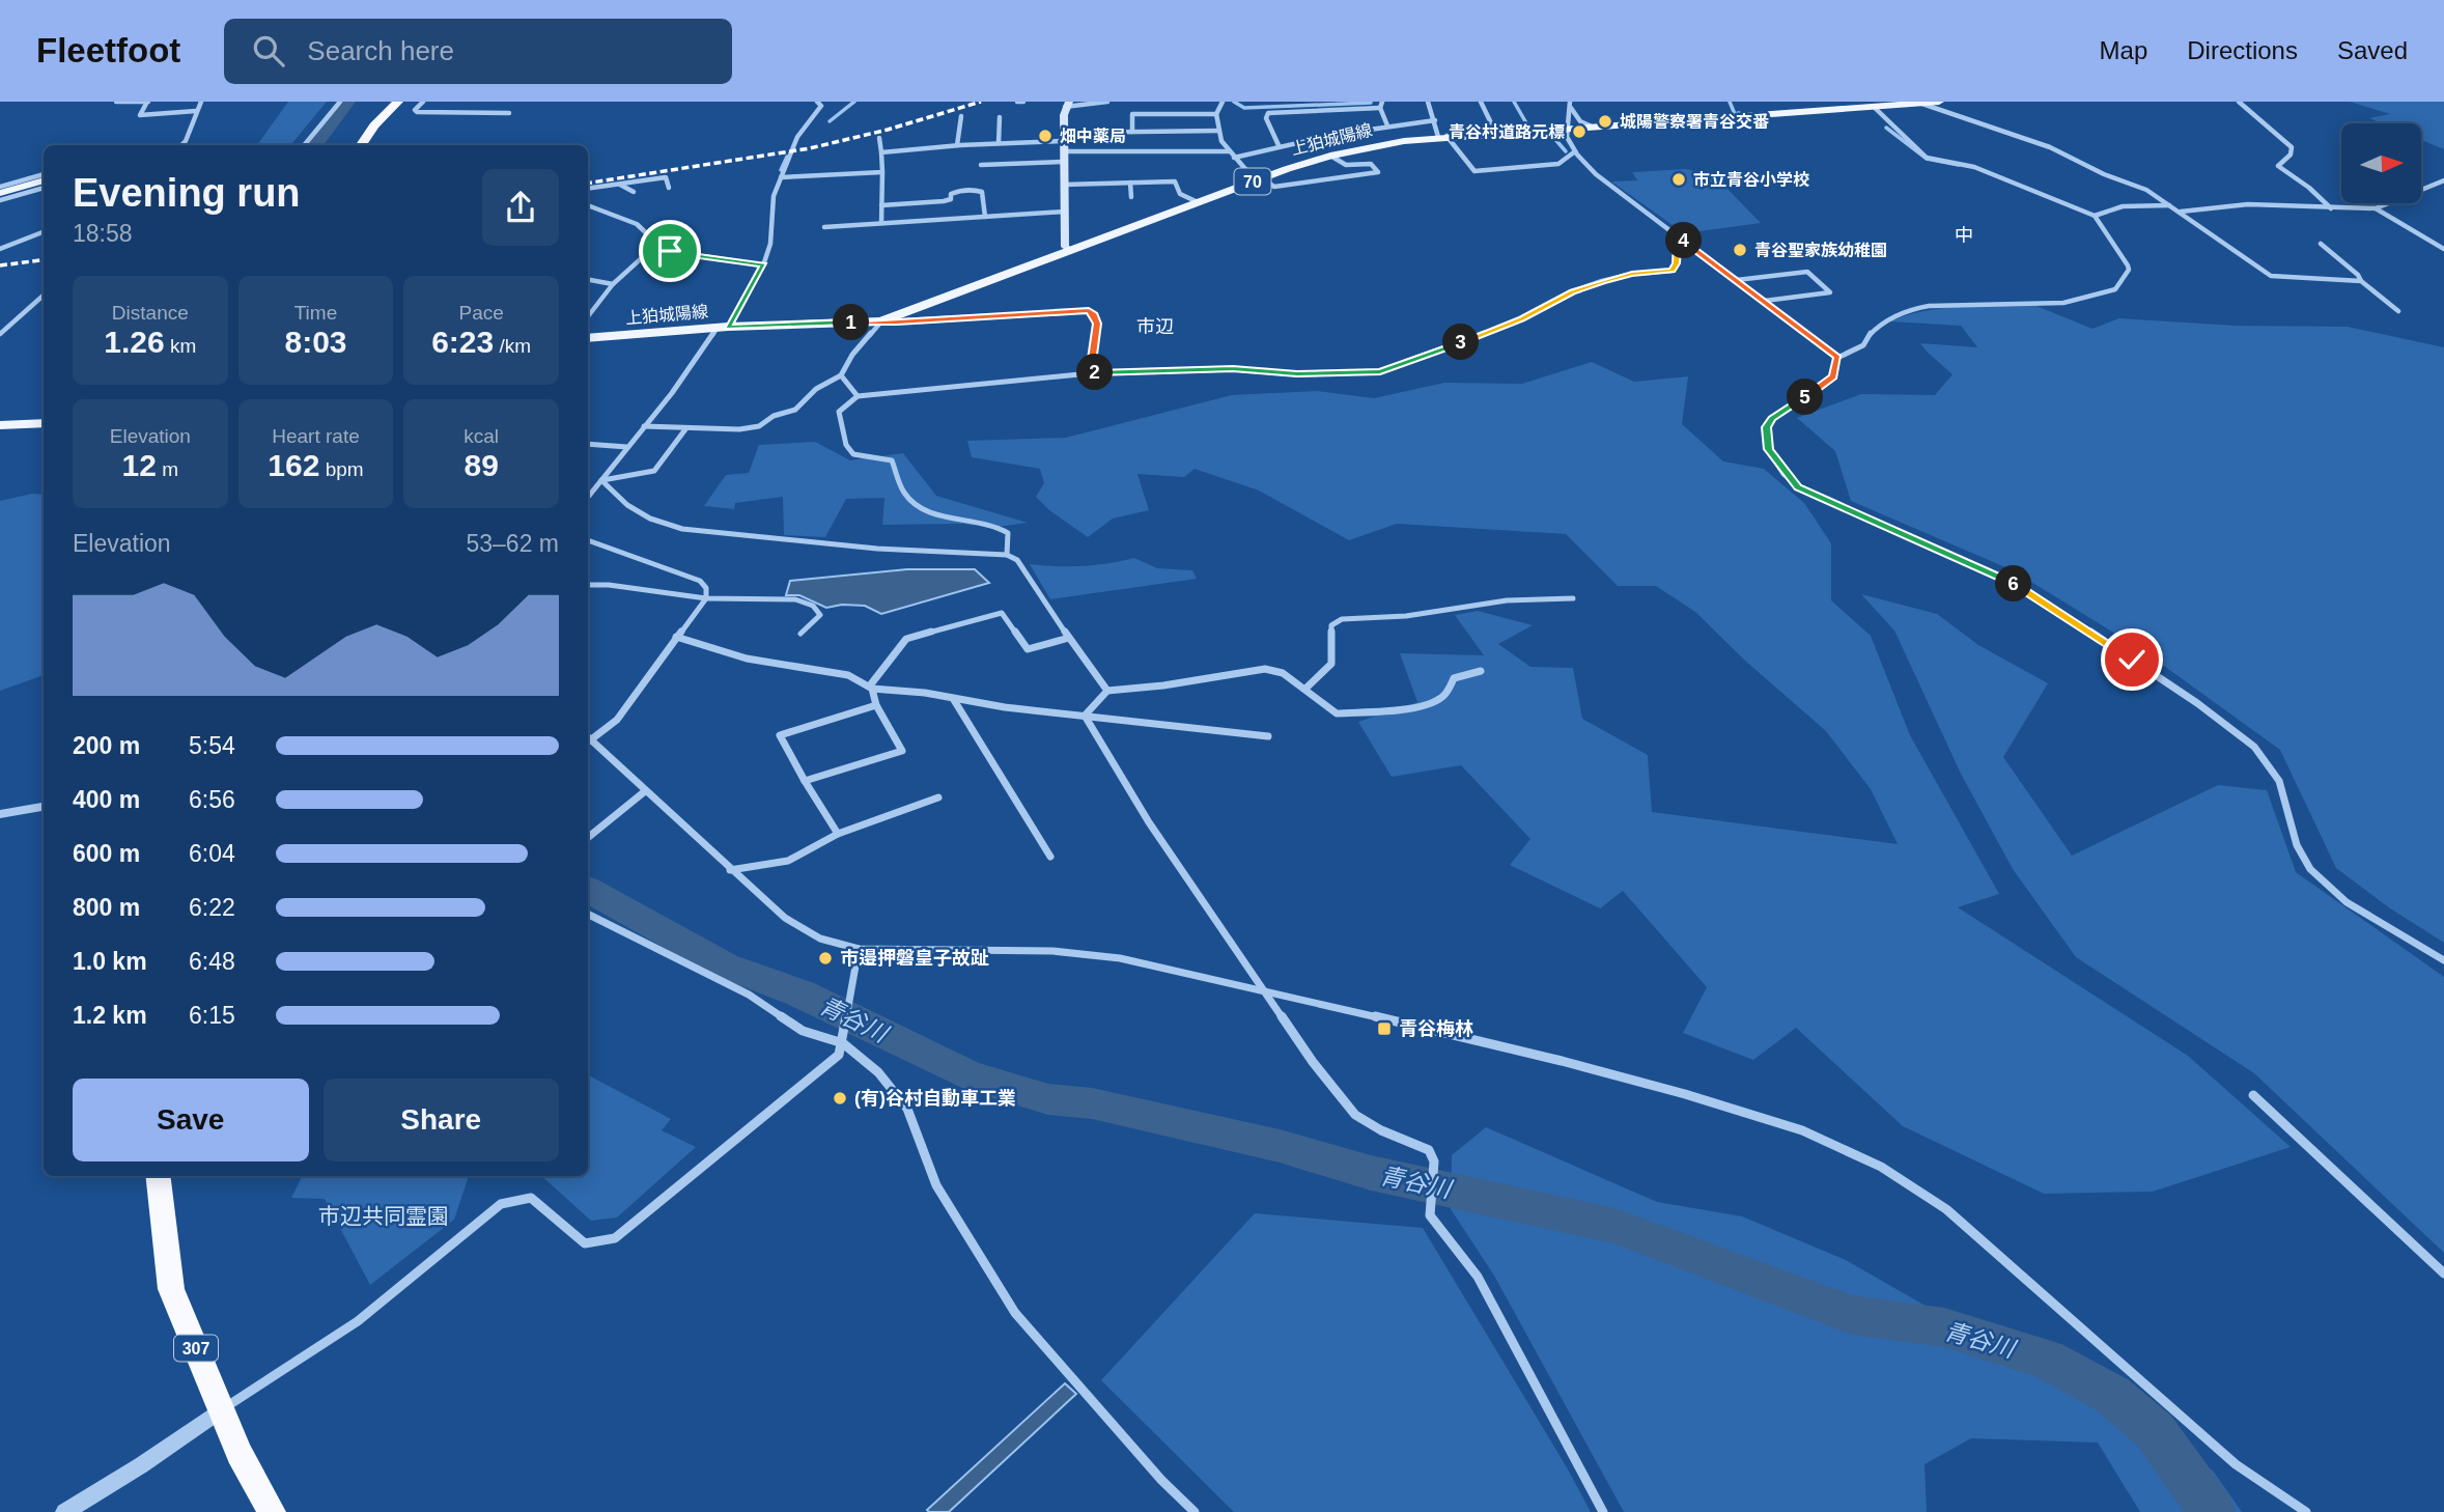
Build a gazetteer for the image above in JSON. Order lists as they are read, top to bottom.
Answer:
{
  "streets": {
    "highway": ["307"],
    "main road": ["上狛城陽線", "70"]
  },
  "districts": ["中", "市辺"],
  "water": ["青谷川"],
  "parks": ["市辺共同霊園"],
  "places": {
    "other": [
      "城陽警察署青谷交番",
      "青谷村道路元標",
      "畑中薬局",
      "市立青谷小学校",
      "青谷聖家族幼稚園",
      "市邉押磐皇子故趾",
      "(有)谷村自動車工業"
    ],
    "transit": ["青谷梅林"]
  },
  "north": "right",
  "page": {
    "header": "Fleetfoot",
    "search": "Search here",
    "nav": ["Map", "Directions", "Saved"],
    "heading": ["Evening run", "18:58"],
    "pins": [
      "4",
      "1",
      "3",
      "2",
      "5",
      "6"
    ],
    "stats": [
      ["Distance", "1.26 km"],
      ["Time", "8:03"],
      ["Pace", "6:23 /km"],
      ["Elevation", "12 m"],
      ["Heart rate", "162 bpm"],
      ["kcal", "89"]
    ],
    "chart": ["Elevation", "53–62 m"],
    "list": [
      {
        "name": "200 m",
        "note": "5:54"
      },
      {
        "name": "400 m",
        "note": "6:56"
      },
      {
        "name": "600 m",
        "note": "6:04"
      },
      {
        "name": "800 m",
        "note": "6:22"
      },
      {
        "name": "1.0 km",
        "note": "6:48"
      },
      {
        "name": "1.2 km",
        "note": "6:15"
      }
    ],
    "buttons": ["Save", "Share"]
  }
}
